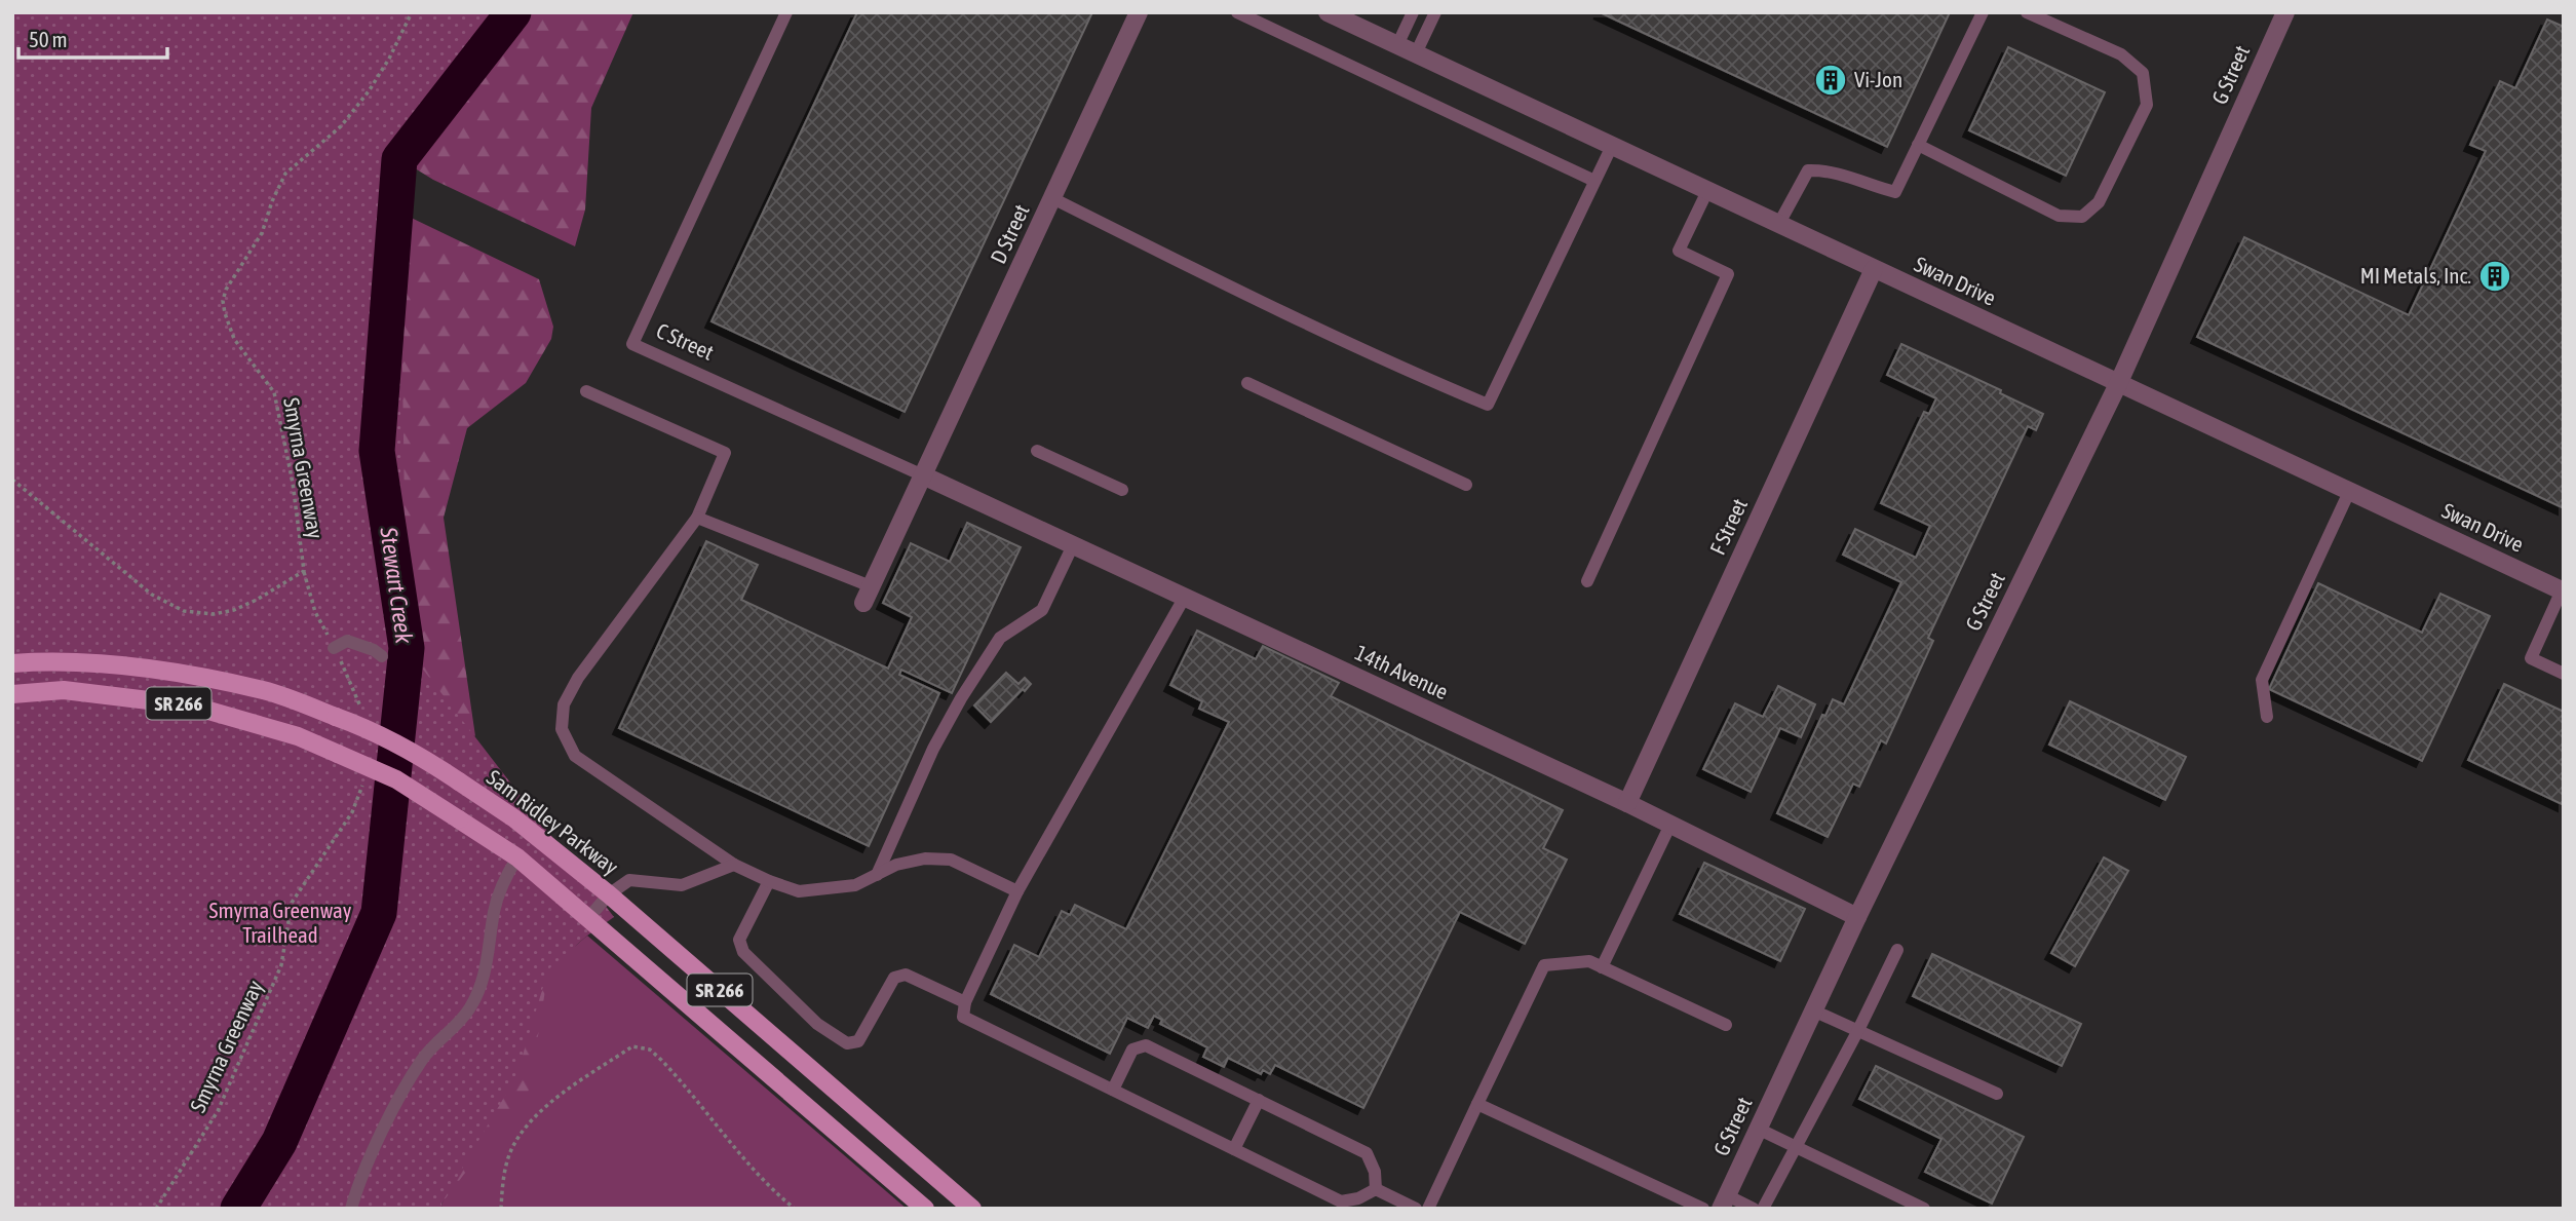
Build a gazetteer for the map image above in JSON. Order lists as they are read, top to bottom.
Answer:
{
  "streets": {
    "main road": ["SR 266", "Sam Ridley Parkway"],
    "street": [
      "G Street",
      "D Street",
      "Swan Drive",
      "F Street",
      "14th Avenue"
    ],
    "lane": ["C Street"],
    "path": ["Smyrna Greenway"]
  },
  "crossings": [
    ["G Street", "Swan Drive"],
    ["G Street", "14th Avenue"],
    ["D Street", "C Street"],
    ["D Street", "14th Avenue"],
    ["Swan Drive", "F Street"],
    ["C Street", "14th Avenue"],
    ["F Street", "14th Avenue"]
  ],
  "water": ["Stewart Creek"],
  "parks": ["Smyrna Greenway Trailhead"],
  "places": {
    "building": ["Vi-Jon", "MI Metals, Inc."]
  },
  "scale_bar": "50 m"
}
